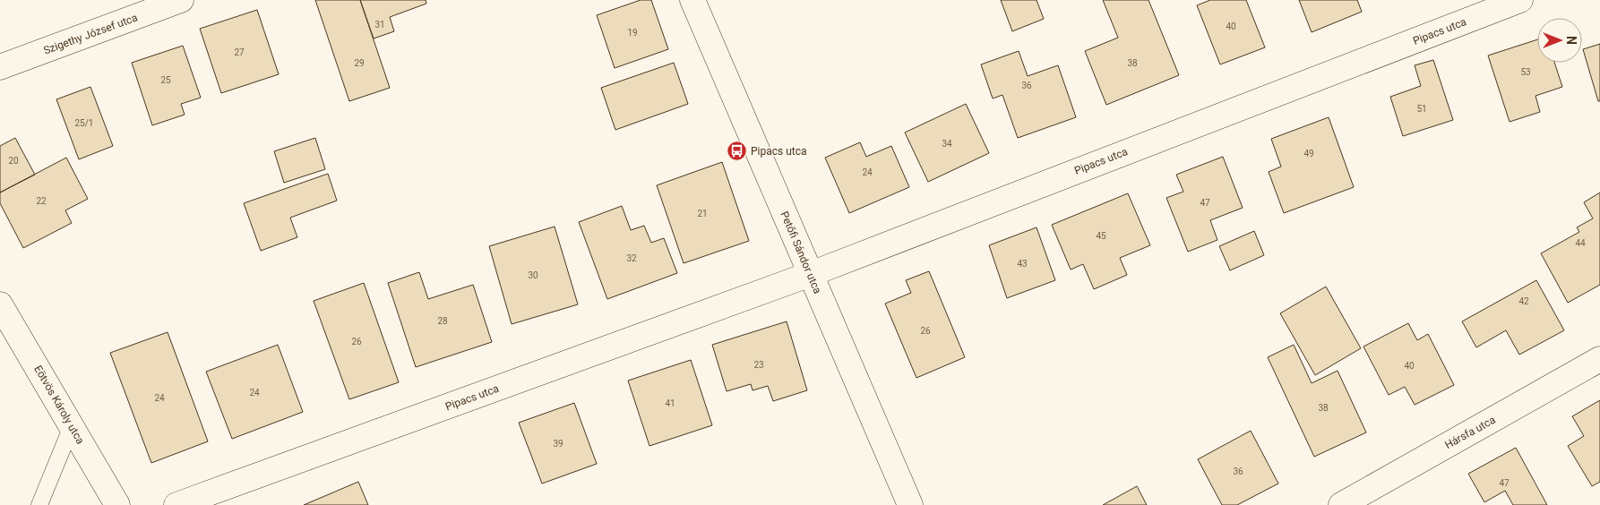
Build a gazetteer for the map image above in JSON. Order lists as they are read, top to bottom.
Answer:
{
  "streets": {
    "street": [
      "Pipacs utca",
      "Szigethy József utca",
      "Petőfi Sándor utca",
      "Eötvös Károly utca",
      "Hársfa utca"
    ]
  },
  "crossings": [
    ["Pipacs utca", "Petőfi Sándor utca"]
  ],
  "places": {
    "bus stop": ["Pipacs utca"]
  },
  "house_numbers": [
    "31",
    "40",
    "19",
    "27",
    "29",
    "38",
    "53",
    "25",
    "36",
    "51",
    "25/1",
    "34",
    "49",
    "20",
    "24",
    "22",
    "47",
    "21",
    "45",
    "44",
    "32",
    "43",
    "30",
    "42",
    "28",
    "26",
    "26",
    "23",
    "40",
    "24",
    "24",
    "41",
    "38",
    "39",
    "36",
    "47"
  ],
  "north": "right"
}
